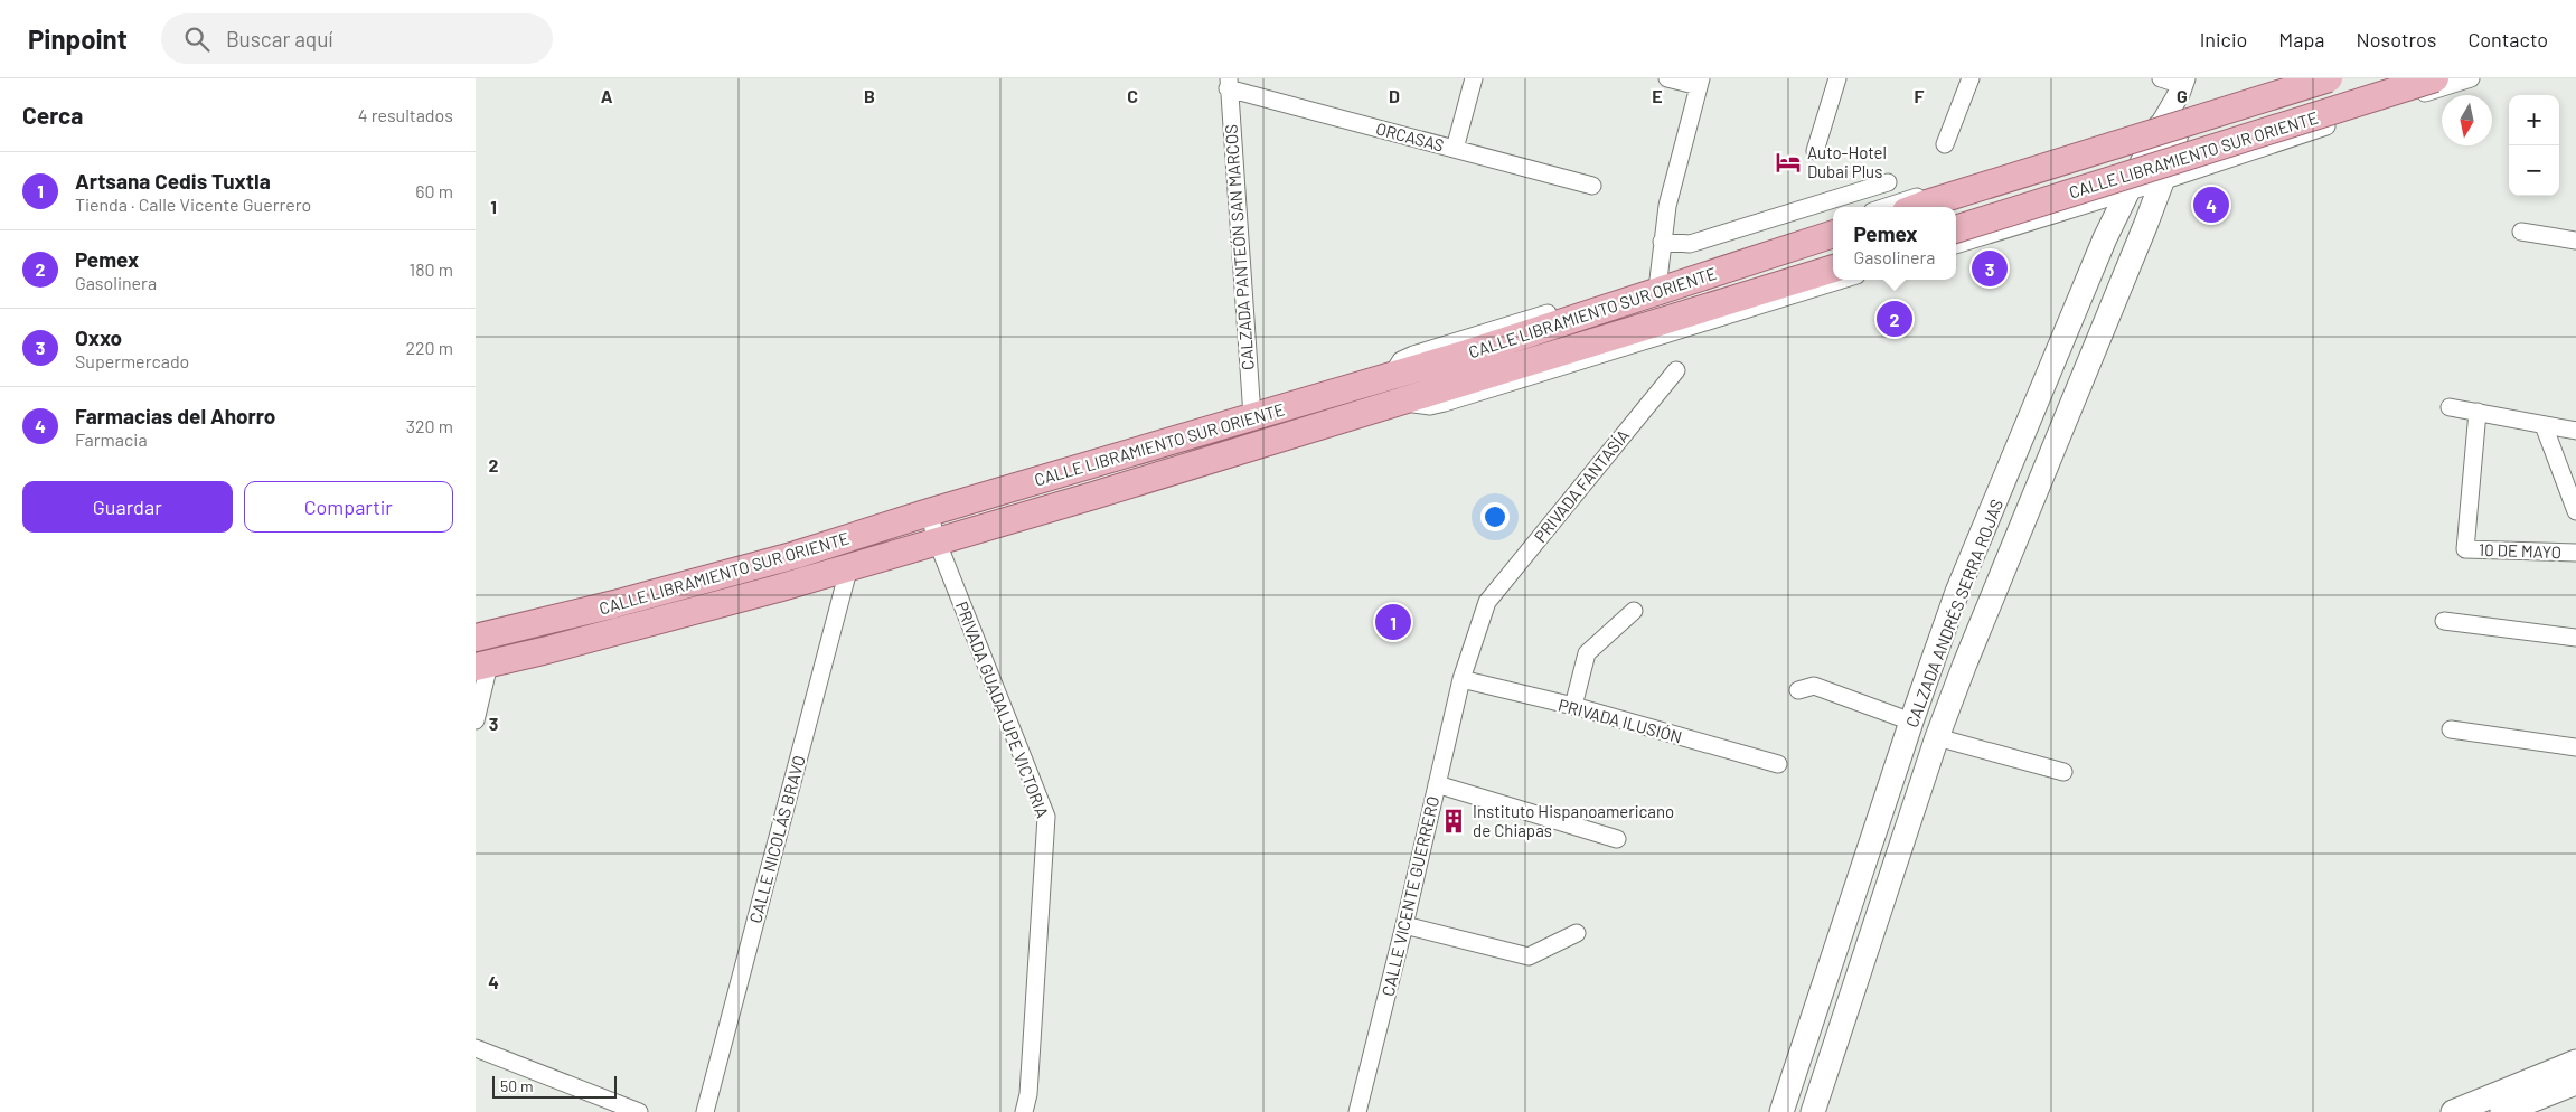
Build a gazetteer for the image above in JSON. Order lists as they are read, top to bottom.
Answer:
{
  "streets": {
    "main road": ["CALLE LIBRAMIENTO SUR ORIENTE", "CALZADA ANDRÉS SERRA ROJAS"],
    "street": [
      "ORCASAS",
      "CALZADA PANTEÓN SAN MARCOS",
      "PRIVADA FANTASÍA",
      "10 DE MAYO",
      "PRIVADA GUADALUPE VICTORIA",
      "PRIVADA ILUSIÓN",
      "CALLE NICOLÁS BRAVO",
      "CALLE VICENTE GUERRERO"
    ]
  },
  "crossings": [
    ["ORCASAS", "CALZADA PANTEÓN SAN MARCOS"],
    ["CALLE LIBRAMIENTO SUR ORIENTE", "CALZADA PANTEÓN SAN MARCOS"],
    ["CALLE LIBRAMIENTO SUR ORIENTE", "PRIVADA GUADALUPE VICTORIA"],
    ["CALLE LIBRAMIENTO SUR ORIENTE", "CALLE NICOLÁS BRAVO"],
    ["PRIVADA FANTASÍA", "CALLE VICENTE GUERRERO"],
    ["PRIVADA ILUSIÓN", "CALLE VICENTE GUERRERO"]
  ],
  "places": {
    "hotel": ["Auto-Hotel Dubai Plus"],
    "building": ["Instituto Hispanoamericano de Chiapas"]
  },
  "scale_bar": "50 m",
  "north": "bottom",
  "page": {
    "header": "Pinpoint",
    "search": "Buscar aquí",
    "nav": [
      "Inicio",
      "Mapa",
      "Nosotros",
      "Contacto"
    ],
    "heading": ["Cerca", "4 resultados"],
    "map_buttons": ["+", "−"],
    "list": [
      {
        "mark": "1",
        "name": "Artsana Cedis Tuxtla",
        "note": "Tienda · Calle Vicente Guerrero",
        "value": "60 m"
      },
      {
        "mark": "2",
        "name": "Pemex",
        "note": "Gasolinera",
        "value": "180 m"
      },
      {
        "mark": "3",
        "name": "Oxxo",
        "note": "Supermercado",
        "value": "220 m"
      },
      {
        "mark": "4",
        "name": "Farmacias del Ahorro",
        "note": "Farmacia",
        "value": "320 m"
      }
    ],
    "pins": [
      "4",
      "3",
      "2",
      "1"
    ],
    "popup": ["Pemex", "Gasolinera"],
    "buttons": ["Guardar", "Compartir"],
    "scale": "50 m"
  },
  "grid": {
    "columns": [
      "A",
      "B",
      "C",
      "D",
      "E",
      "F",
      "G"
    ],
    "rows": [
      "1",
      "2",
      "3",
      "4"
    ]
  }
}
